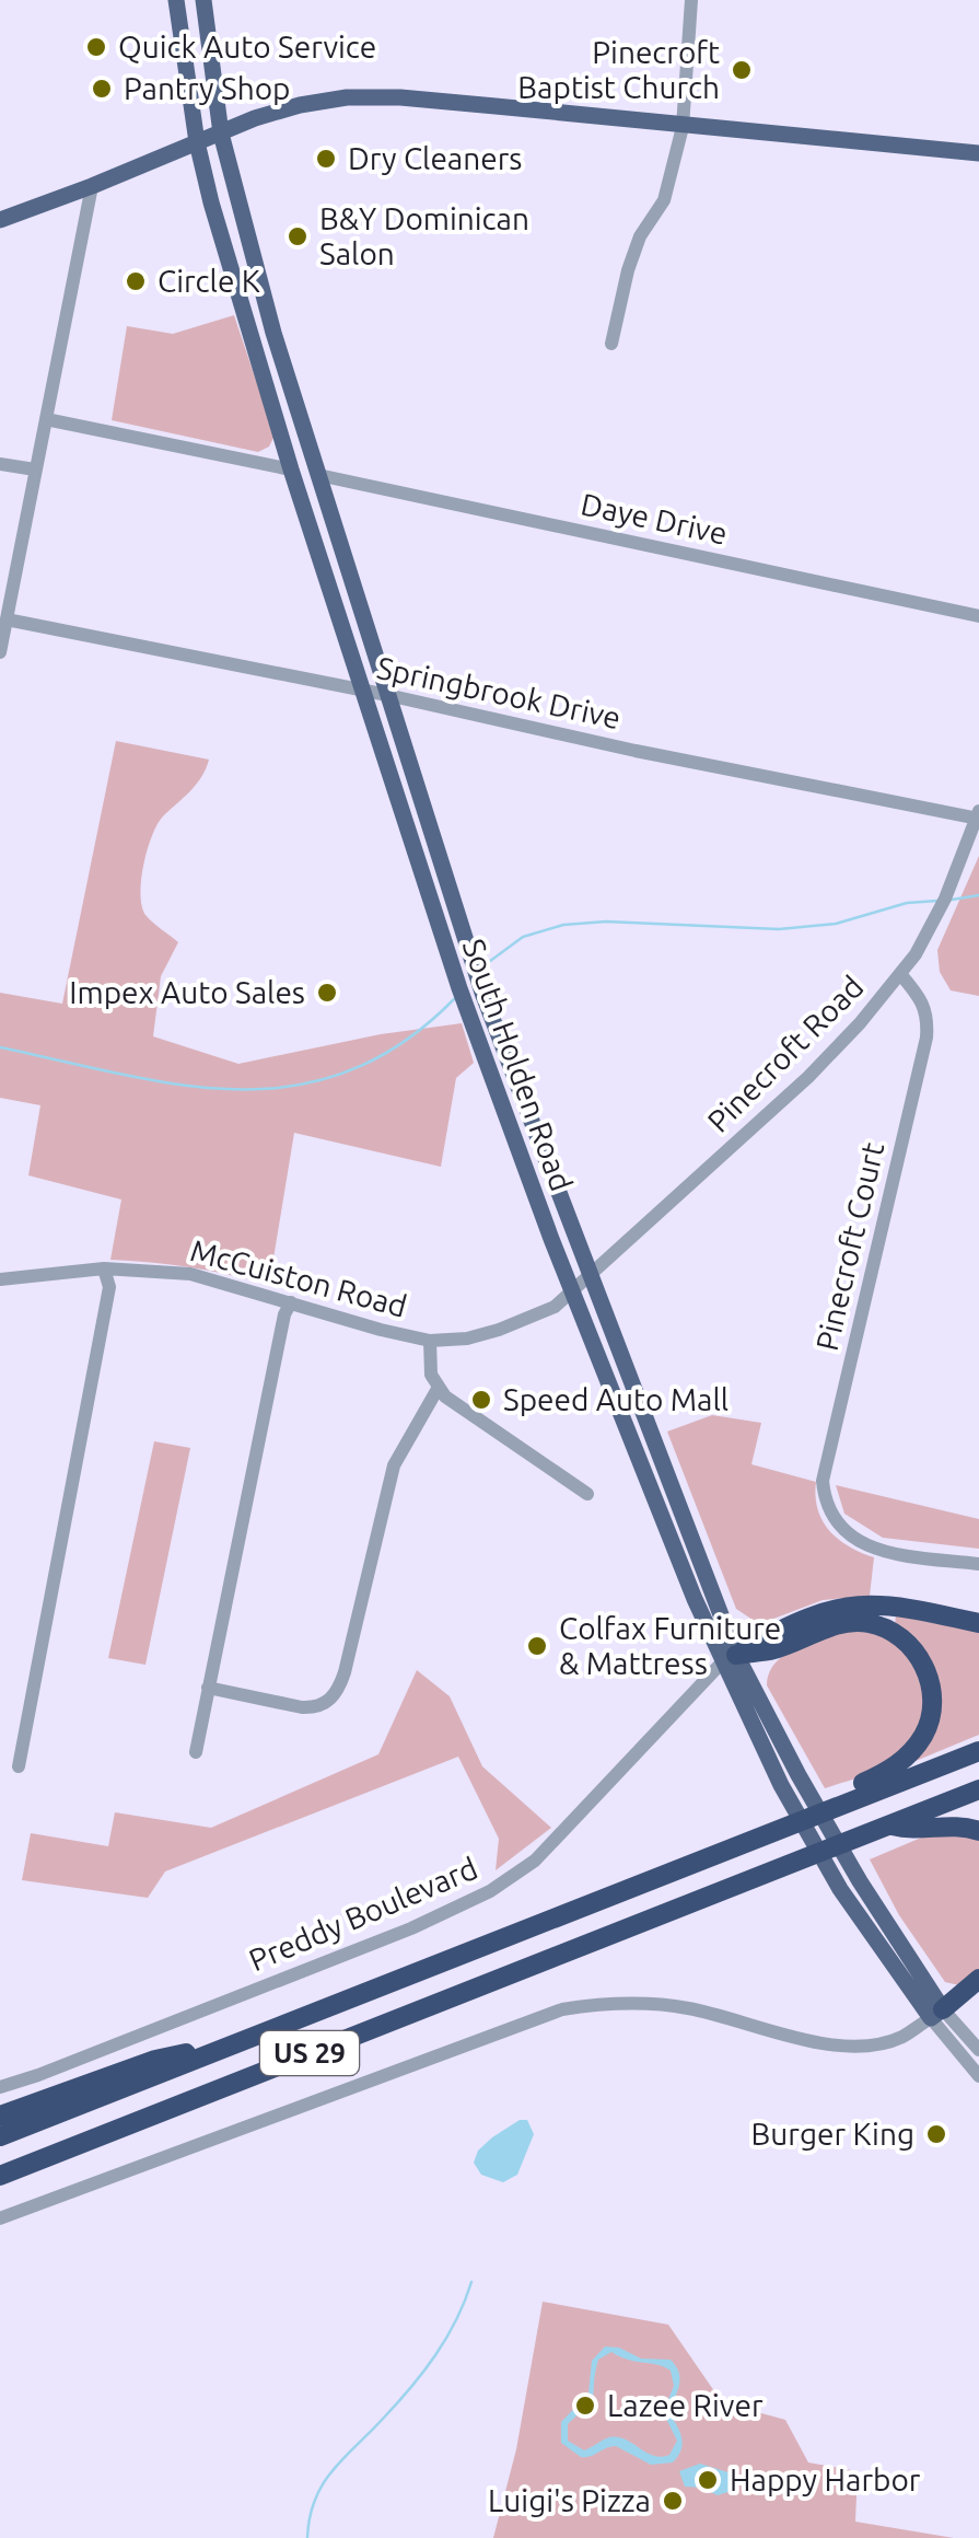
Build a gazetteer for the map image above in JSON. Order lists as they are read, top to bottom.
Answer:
{
  "streets": {
    "highway": ["US 29"],
    "main road": ["South Holden Road"],
    "street": [
      "Daye Drive",
      "Springbrook Drive",
      "Pinecroft Road",
      "Pinecroft Court",
      "McCuiston Road",
      "Preddy Boulevard"
    ]
  },
  "crossings": [
    ["Daye Drive", "South Holden Road"],
    ["Springbrook Drive", "Pinecroft Road"],
    ["Springbrook Drive", "South Holden Road"],
    ["Pinecroft Road", "South Holden Road"],
    ["Pinecroft Road", "Pinecroft Court"],
    ["Pinecroft Road", "McCuiston Road"],
    ["South Holden Road", "McCuiston Road"],
    ["South Holden Road", "Preddy Boulevard"]
  ],
  "places": [
    "Quick Auto Service",
    "Pinecroft Baptist Church",
    "Pantry Shop",
    "Dry Cleaners",
    "B&Y Dominican Salon",
    "Circle K",
    "Impex Auto Sales",
    "Speed Auto Mall",
    "Colfax Furniture & Mattress",
    "Burger King",
    "Lazee River",
    "Happy Harbor",
    "Luigi's Pizza"
  ]
}
